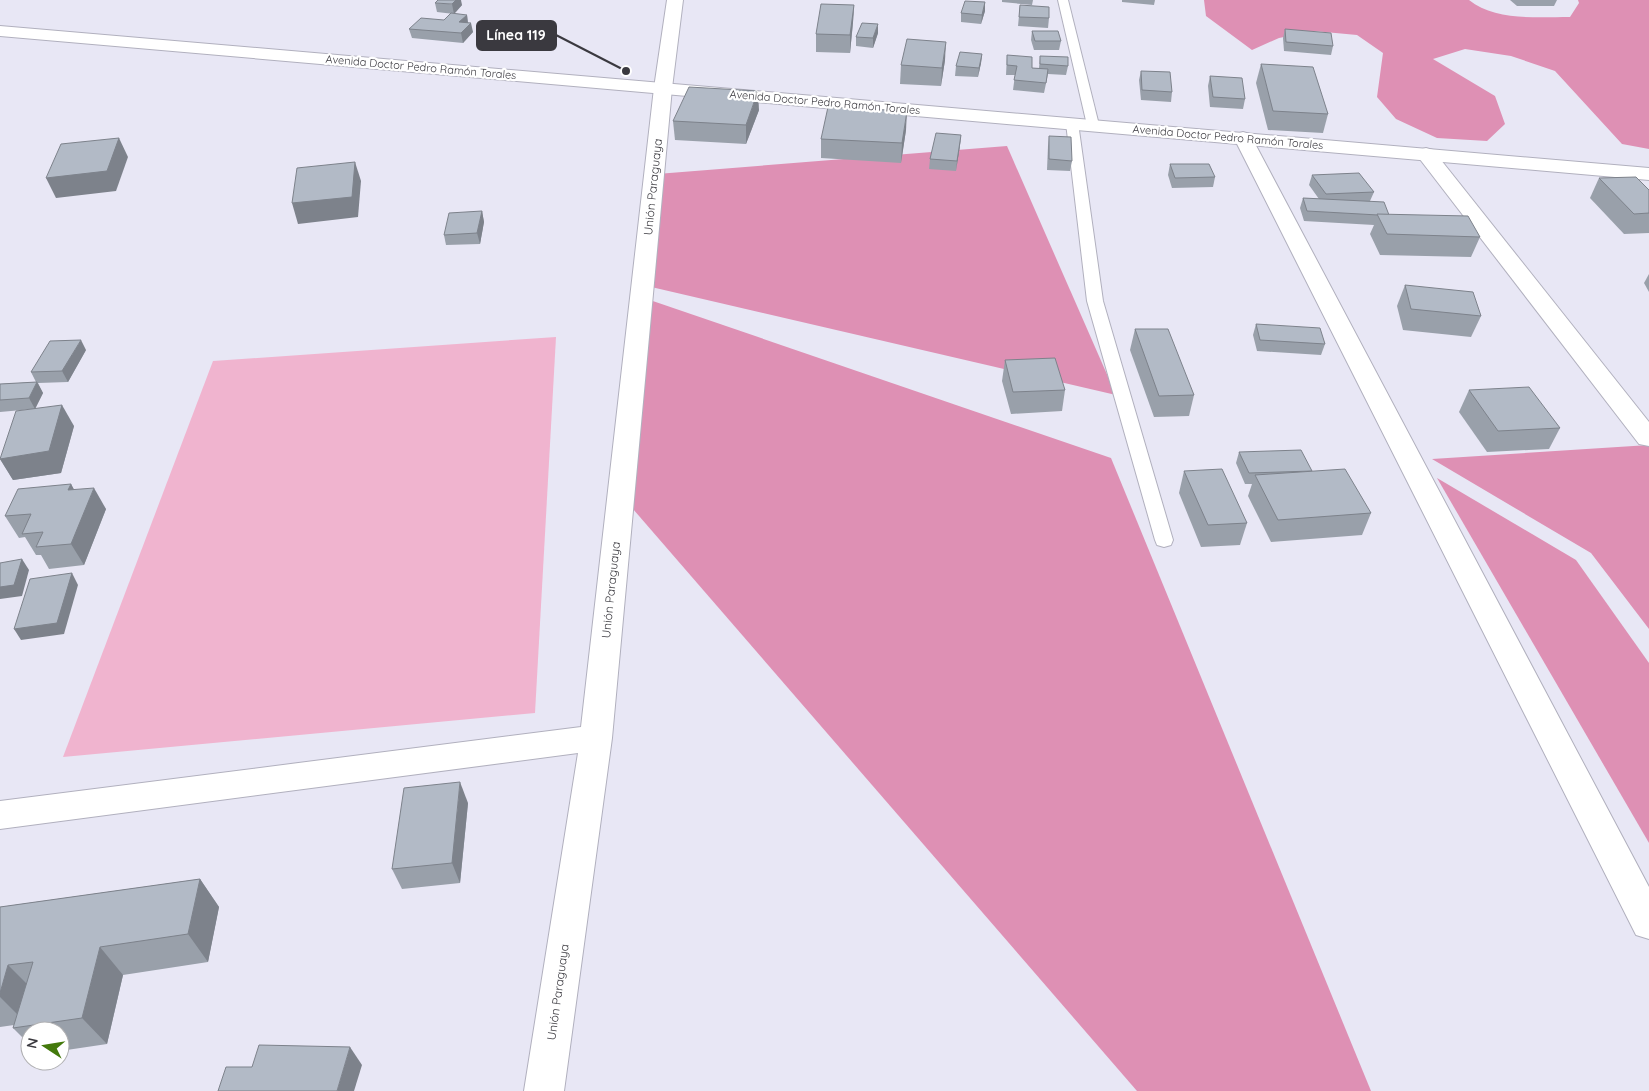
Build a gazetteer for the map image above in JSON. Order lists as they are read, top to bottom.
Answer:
{
  "streets": {
    "street": ["Avenida Doctor Pedro Ramón Torales", "Unión Paraguaya"]
  },
  "crossings": [
    ["Avenida Doctor Pedro Ramón Torales", "Unión Paraguaya"]
  ],
  "places": ["Línea 119"],
  "north": "left"
}
